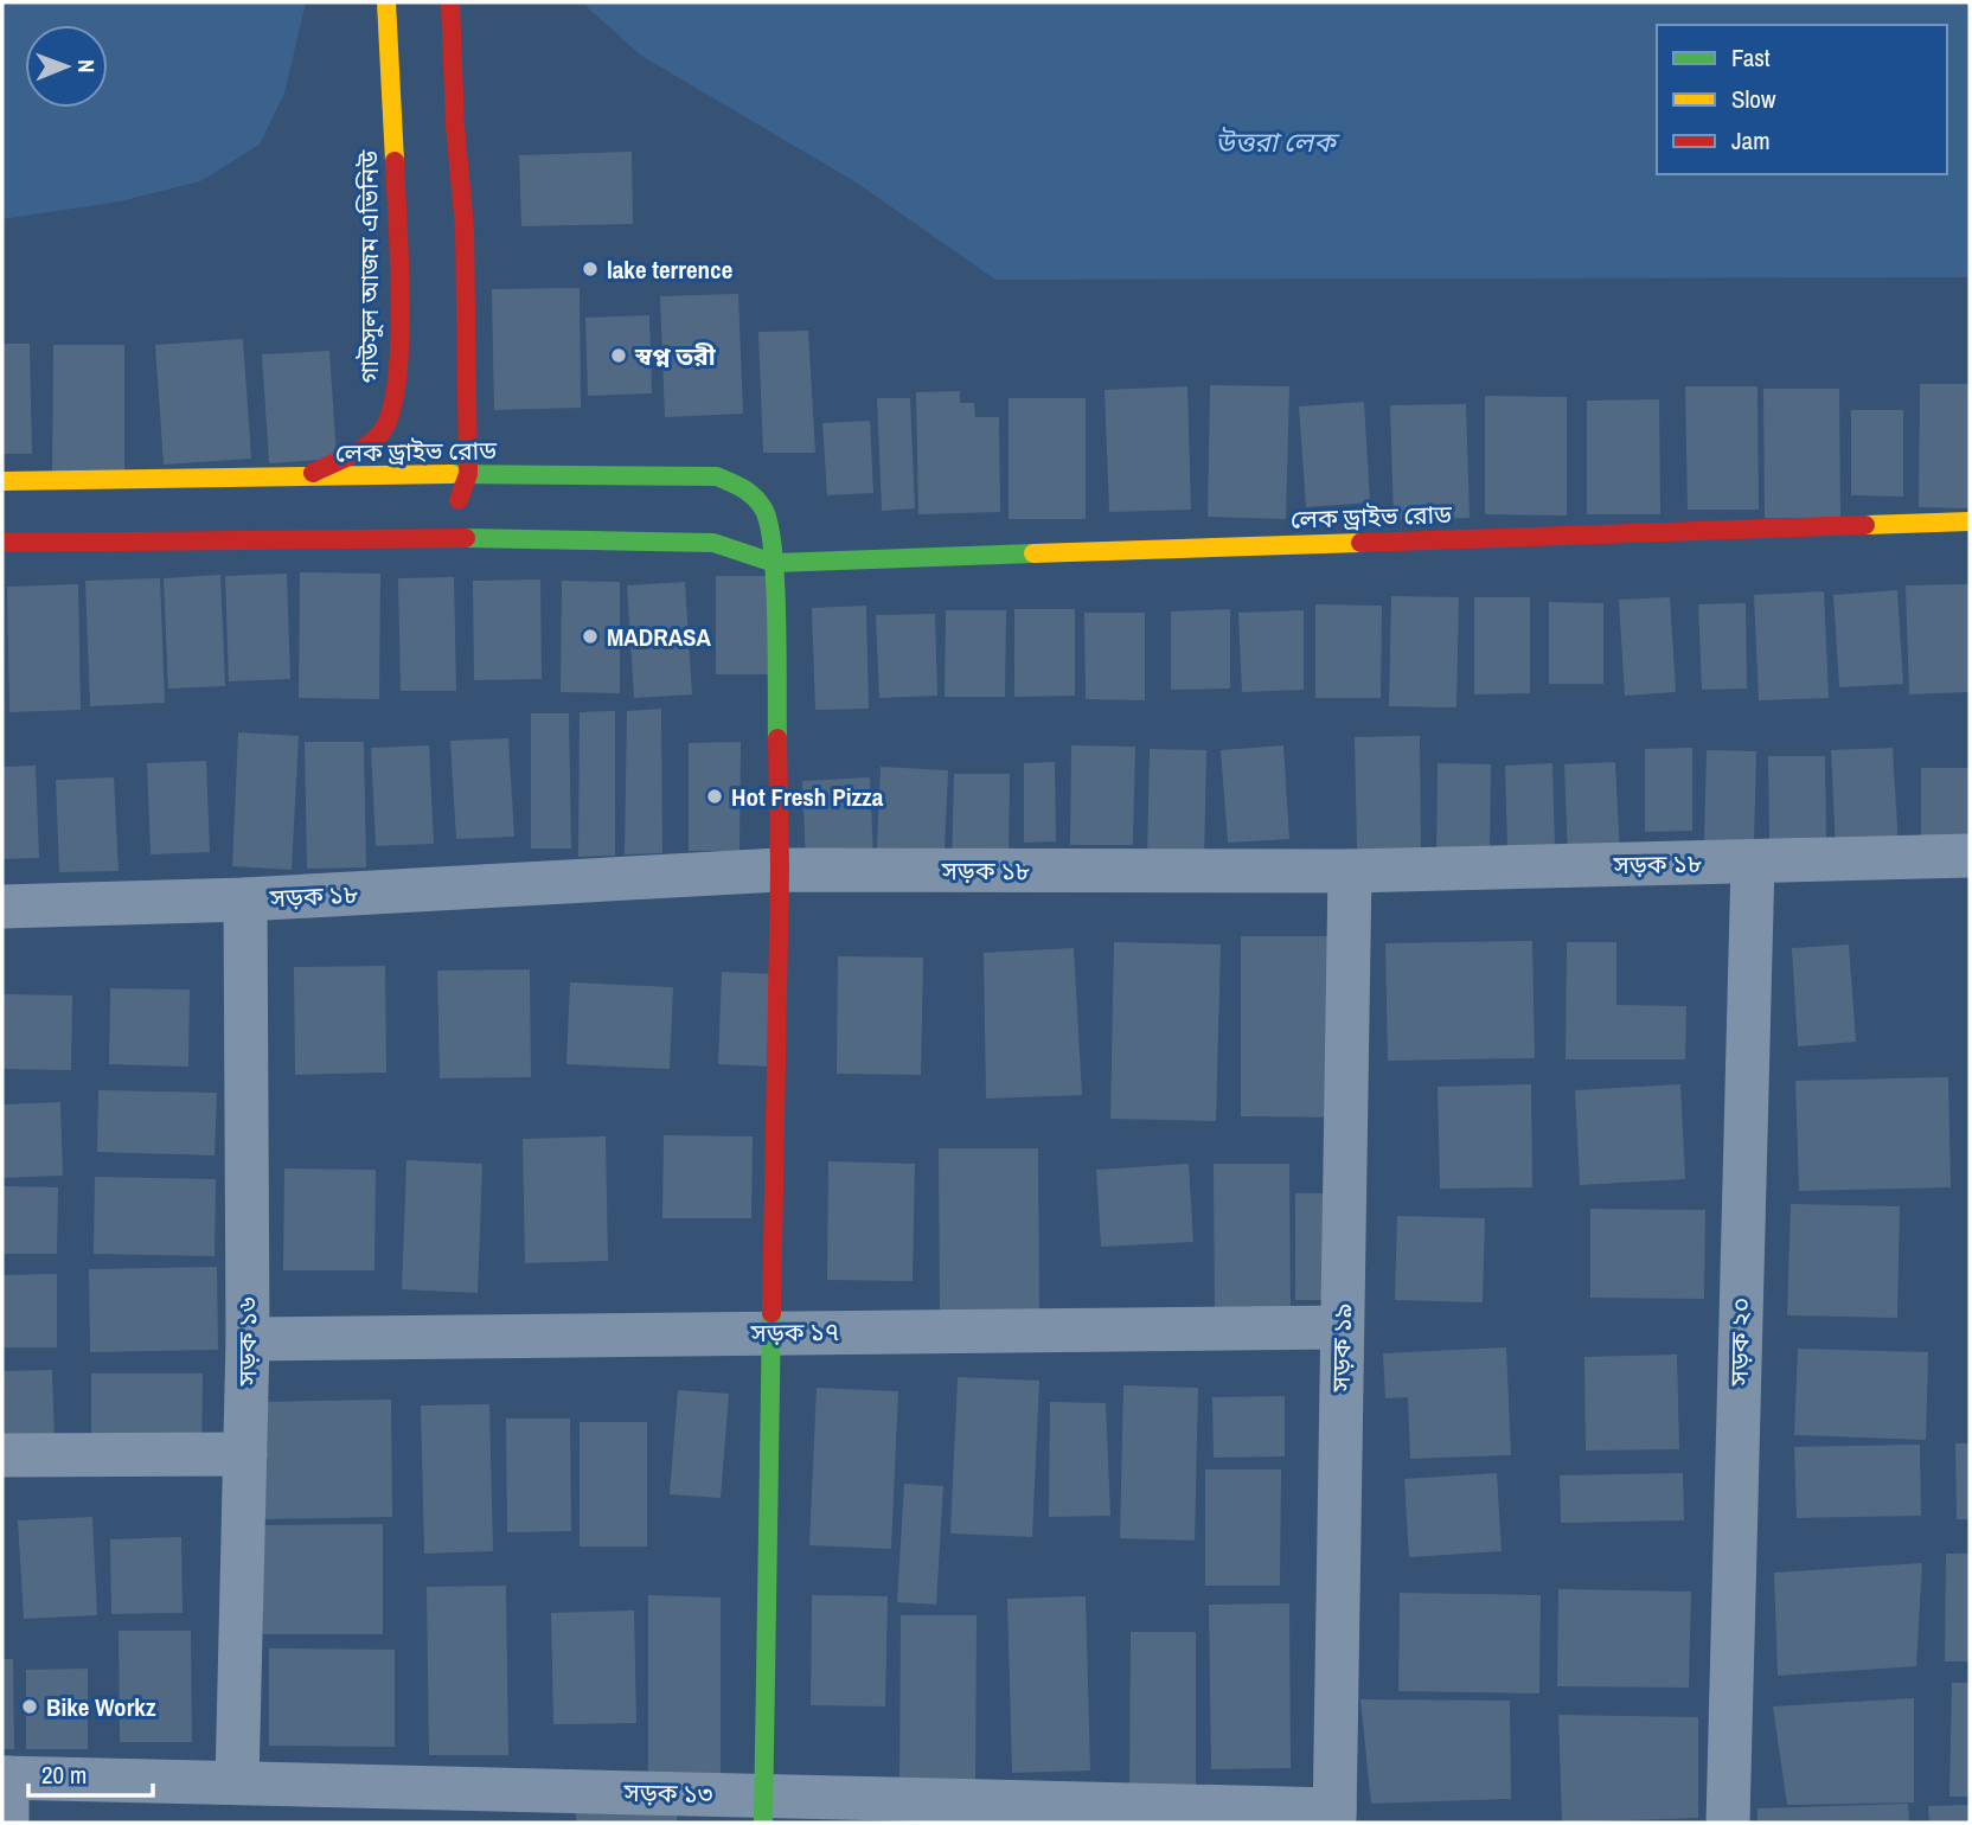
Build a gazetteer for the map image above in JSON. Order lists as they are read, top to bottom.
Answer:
{
  "streets": {
    "street": [
      "গাউসুল আজম এভিনিউ",
      "লেক ড্রাইভ রোড",
      "সড়ক ১৮",
      "সড়ক ১৭",
      "সড়ক ১৬",
      "সড়ক ২০",
      "সড়ক ১৯",
      "সড়ক ১৩"
    ]
  },
  "crossings": [
    ["গাউসুল আজম এভিনিউ", "লেক ড্রাইভ রোড"],
    ["সড়ক ১৮", "সড়ক ১৬"],
    ["সড়ক ১৮", "সড়ক ২০"],
    ["সড়ক ১৮", "সড়ক ১৯"],
    ["সড়ক ১৭", "সড়ক ১৬"],
    ["সড়ক ১৭", "সড়ক ১৯"],
    ["সড়ক ১৬", "সড়ক ১৩"],
    ["সড়ক ১৯", "সড়ক ১৩"]
  ],
  "water": ["উত্তরা লেক"],
  "places": [
    "lake terrence",
    "স্বপ্ন তরী",
    "MADRASA",
    "Hot Fresh Pizza",
    "Bike Workz"
  ],
  "legend": ["Fast", "Slow", "Jam"],
  "scale_bar": "20 m",
  "north": "right"
}
